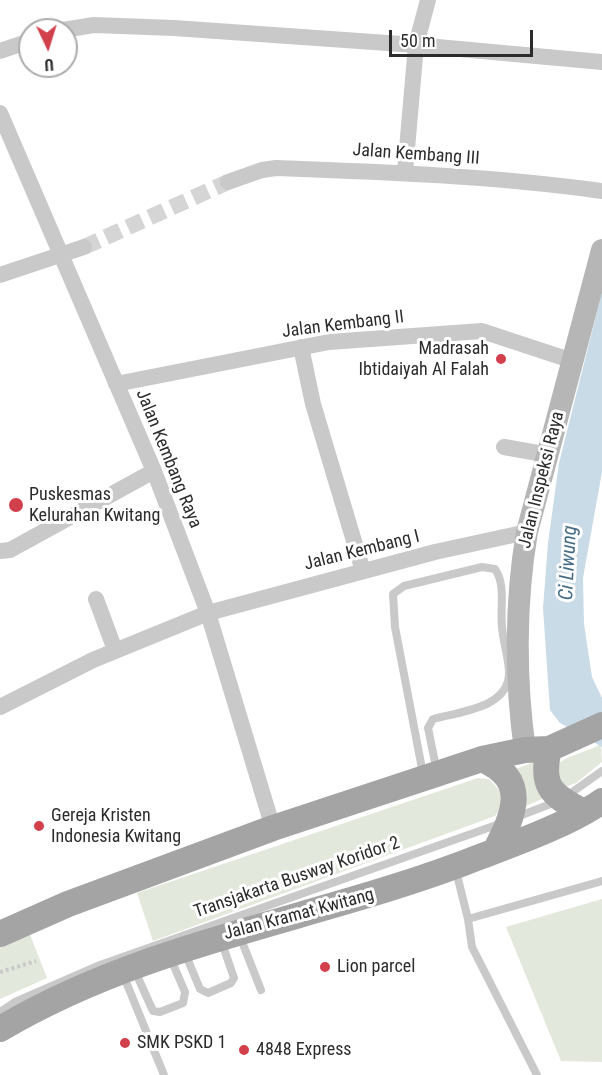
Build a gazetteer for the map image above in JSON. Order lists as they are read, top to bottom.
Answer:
{
  "streets": {
    "main road": ["Jalan Kramat Kwitang"],
    "street": [
      "Jalan Kembang III",
      "Jalan Kembang II",
      "Jalan Kembang Raya",
      "Jalan Inspeksi Raya",
      "Jalan Kembang I"
    ],
    "lane": ["Transjakarta Busway Koridor 2"]
  },
  "crossings": [
    ["Jalan Kembang II", "Jalan Kembang Raya"],
    ["Jalan Kembang II", "Jalan Inspeksi Raya"],
    ["Jalan Kembang Raya", "Jalan Kembang I"],
    ["Jalan Inspeksi Raya", "Jalan Kembang I"],
    ["Transjakarta Busway Koridor 2", "Jalan Kramat Kwitang"]
  ],
  "water": ["Ci Liwung"],
  "places": [
    "Madrasah Ibtidaiyah Al Falah",
    "Puskesmas Kelurahan Kwitang",
    "Gereja Kristen Indonesia Kwitang",
    "Lion parcel",
    "SMK PSKD 1",
    "4848 Express"
  ],
  "scale_bar": "50 m",
  "north": "bottom"
}
